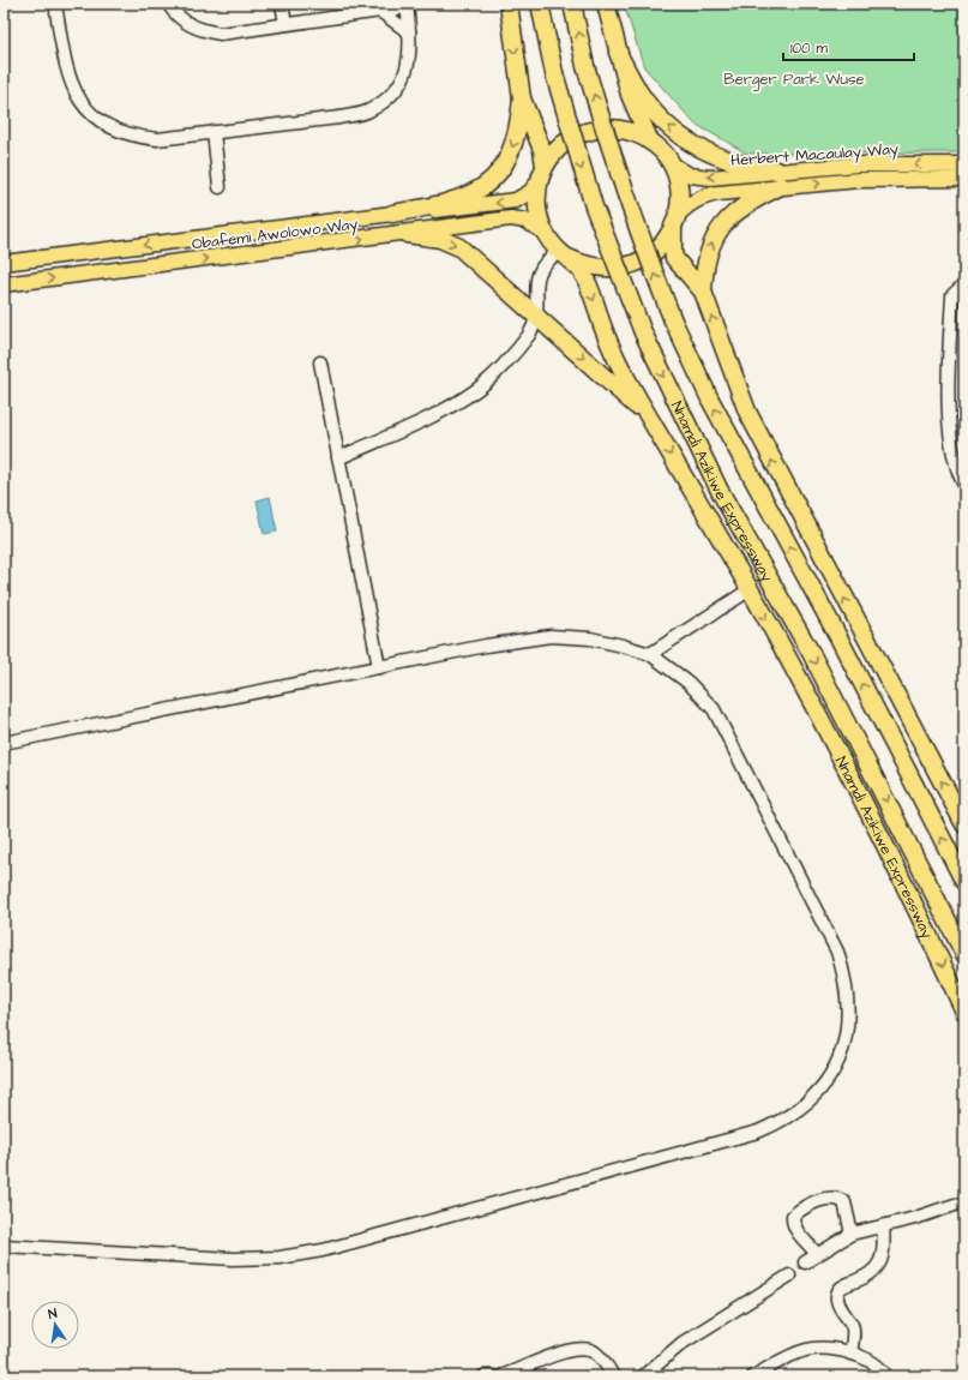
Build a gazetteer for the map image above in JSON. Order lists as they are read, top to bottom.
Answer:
{
  "streets": {
    "highway": ["Nnamdi Azikiwe Expressway"],
    "main road": ["Herbert Macaulay Way", "Obafemi Awolowo Way"]
  },
  "crossings": [
    ["Herbert Macaulay Way", "Obafemi Awolowo Way"],
    ["Herbert Macaulay Way", "Nnamdi Azikiwe Expressway"],
    ["Obafemi Awolowo Way", "Nnamdi Azikiwe Expressway"]
  ],
  "parks": ["Berger Park Wuse"],
  "scale_bar": "100 m",
  "north": "top"
}
